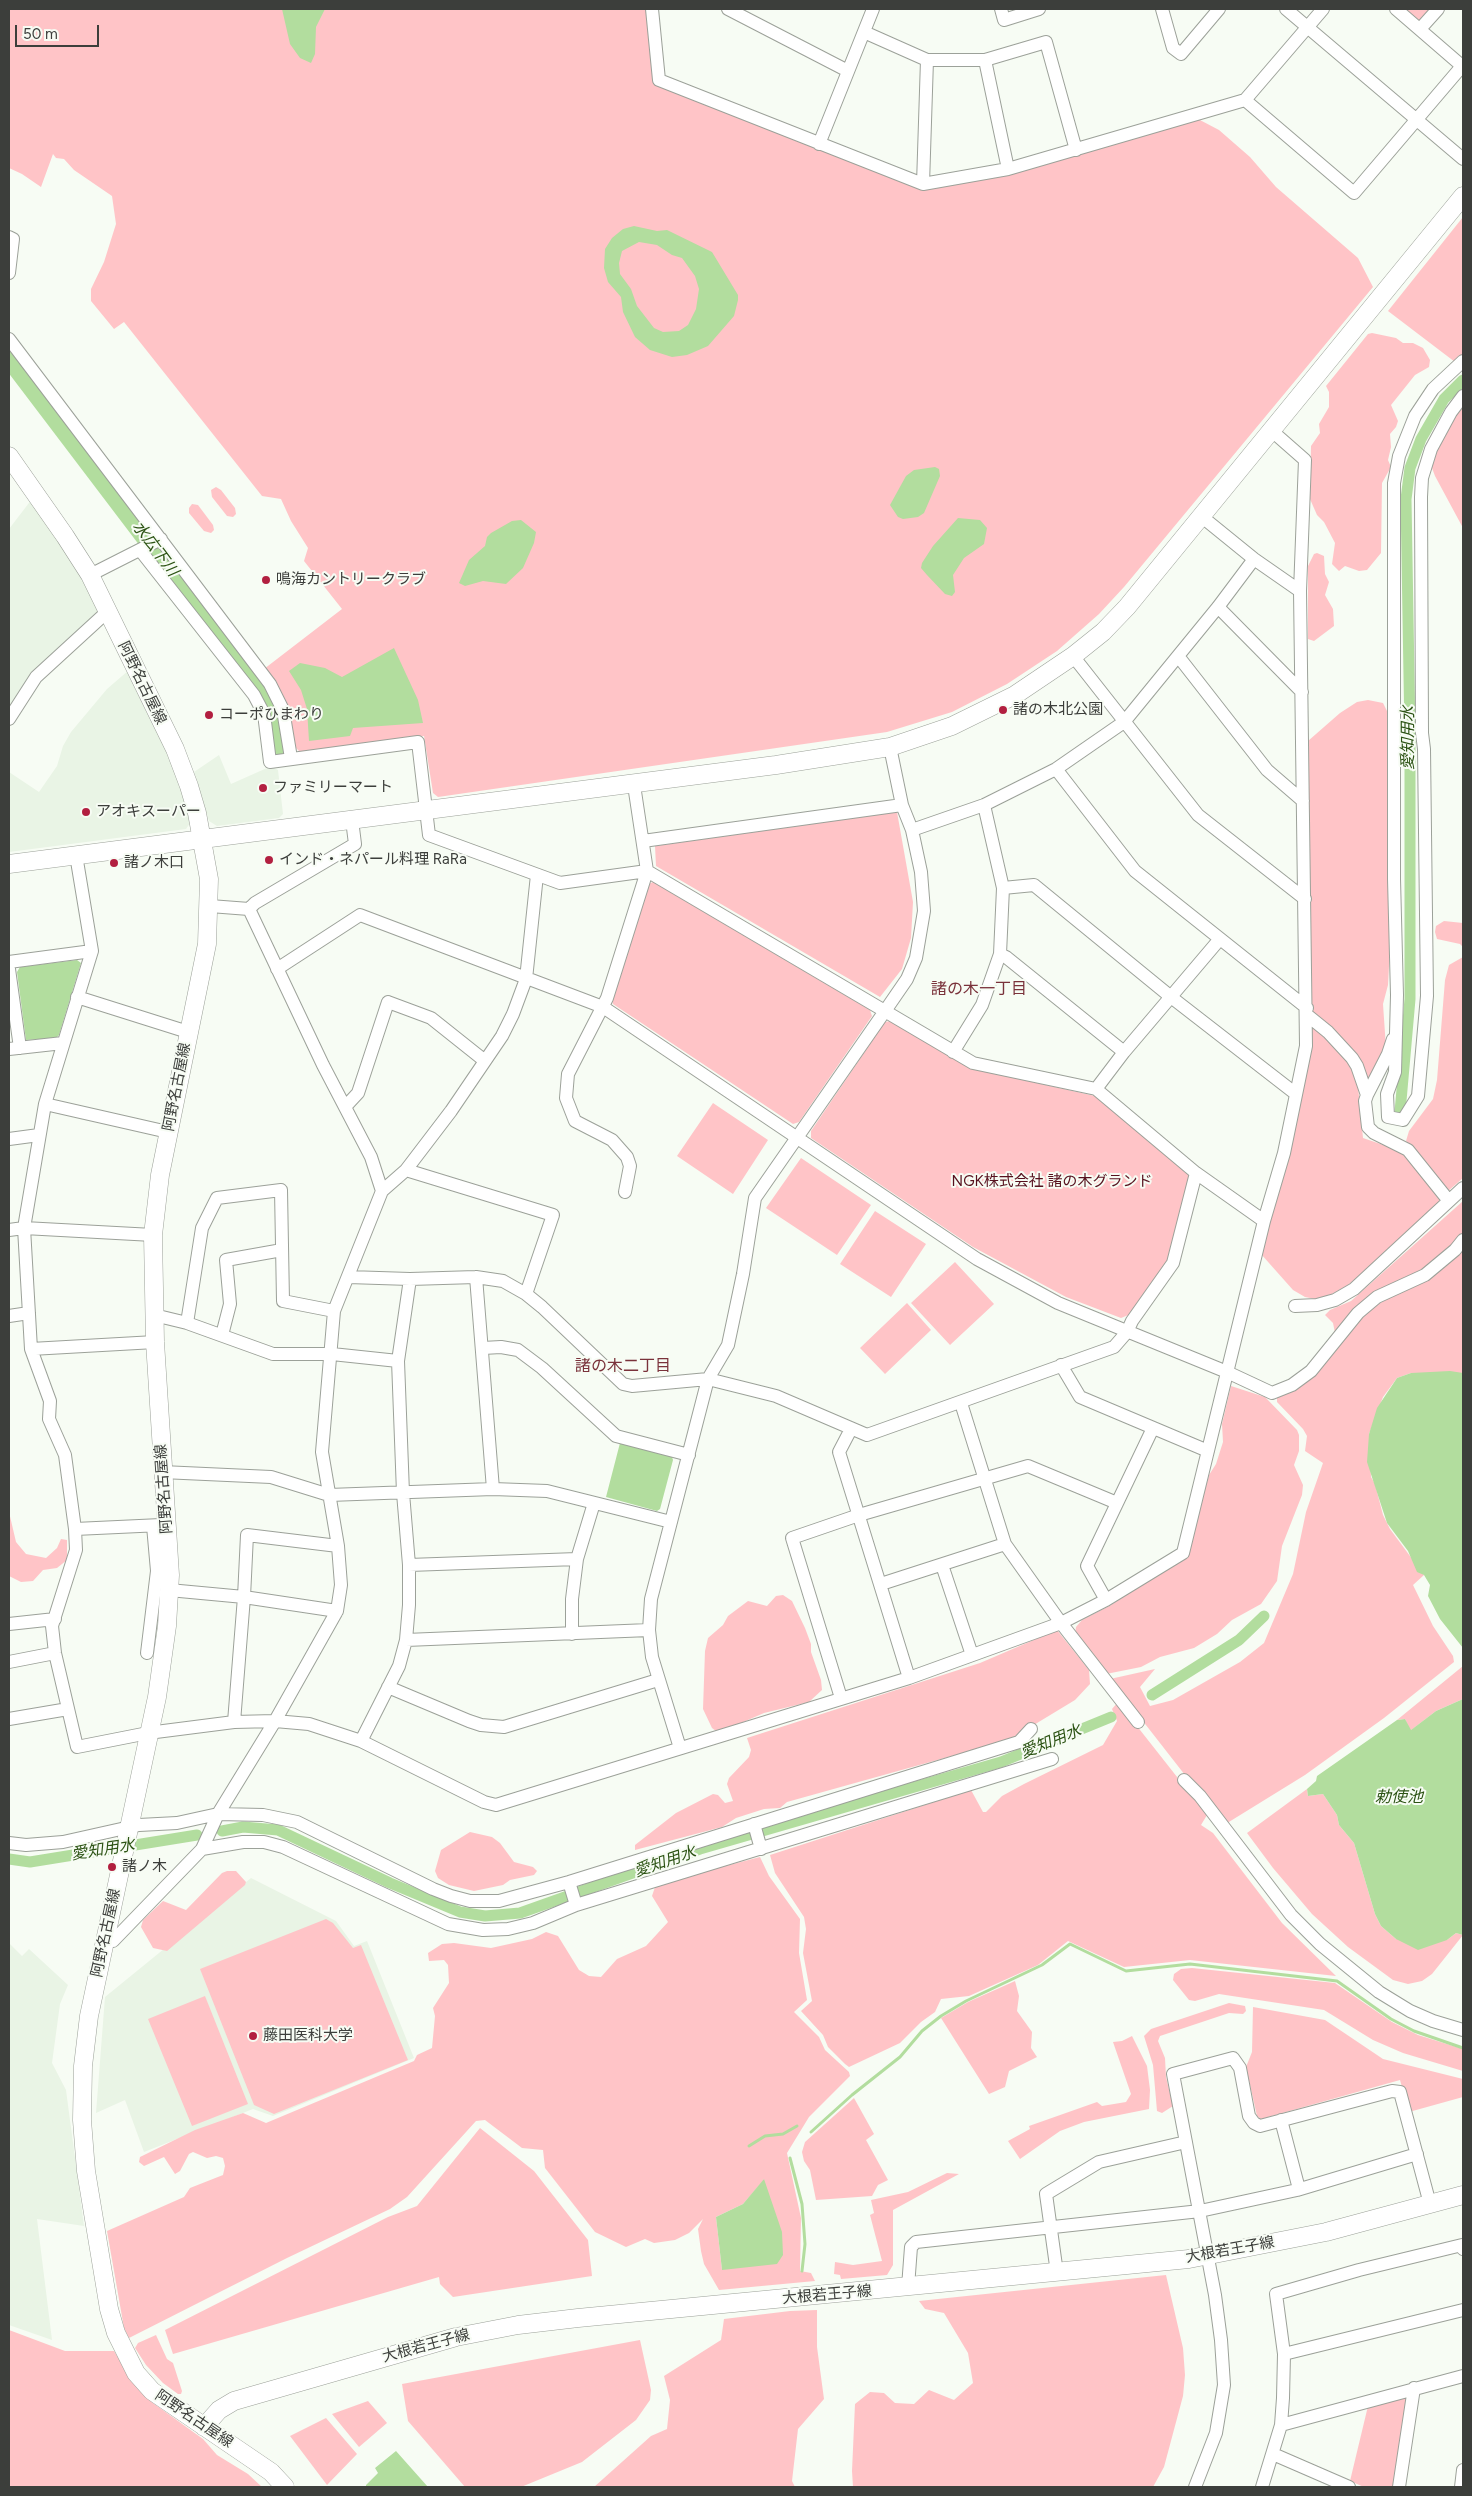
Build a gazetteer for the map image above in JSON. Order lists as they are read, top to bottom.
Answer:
{
  "streets": {
    "street": ["阿野名古屋線", "大根若王子線"]
  },
  "crossings": [
    ["阿野名古屋線", "大根若王子線"]
  ],
  "districts": ["諸の木一丁目", "諸の木二丁目"],
  "water": ["水広下川", "愛知用水", "勅使池"],
  "parks": ["NGK株式会社 諸の木グランド"],
  "places": [
    "鳴海カントリークラブ",
    "諸の木北公園",
    "コーポひまわり",
    "ファミリーマート",
    "アオキスーパー",
    "インド・ネパール料理 RaRa",
    "諸ノ木口",
    "諸ノ木",
    "藤田医科大学"
  ],
  "scale_bar": "50 m"
}
